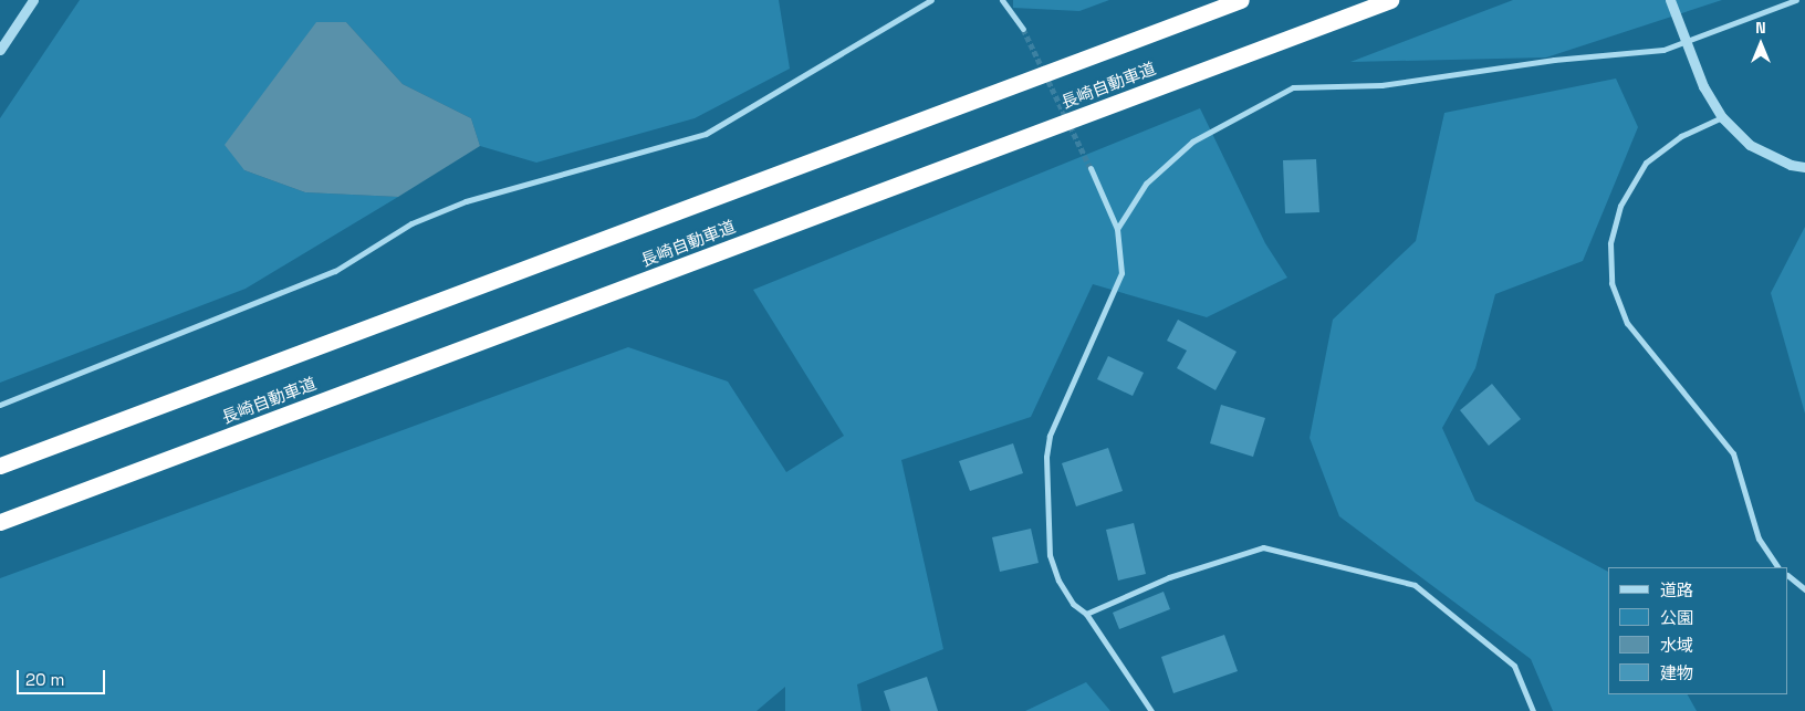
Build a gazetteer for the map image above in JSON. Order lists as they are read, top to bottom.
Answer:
{
  "streets": {
    "highway": ["長崎自動車道"]
  },
  "legend": [
    "道路",
    "公園",
    "水域",
    "建物"
  ],
  "scale_bar": "20 m",
  "north": "top"
}
